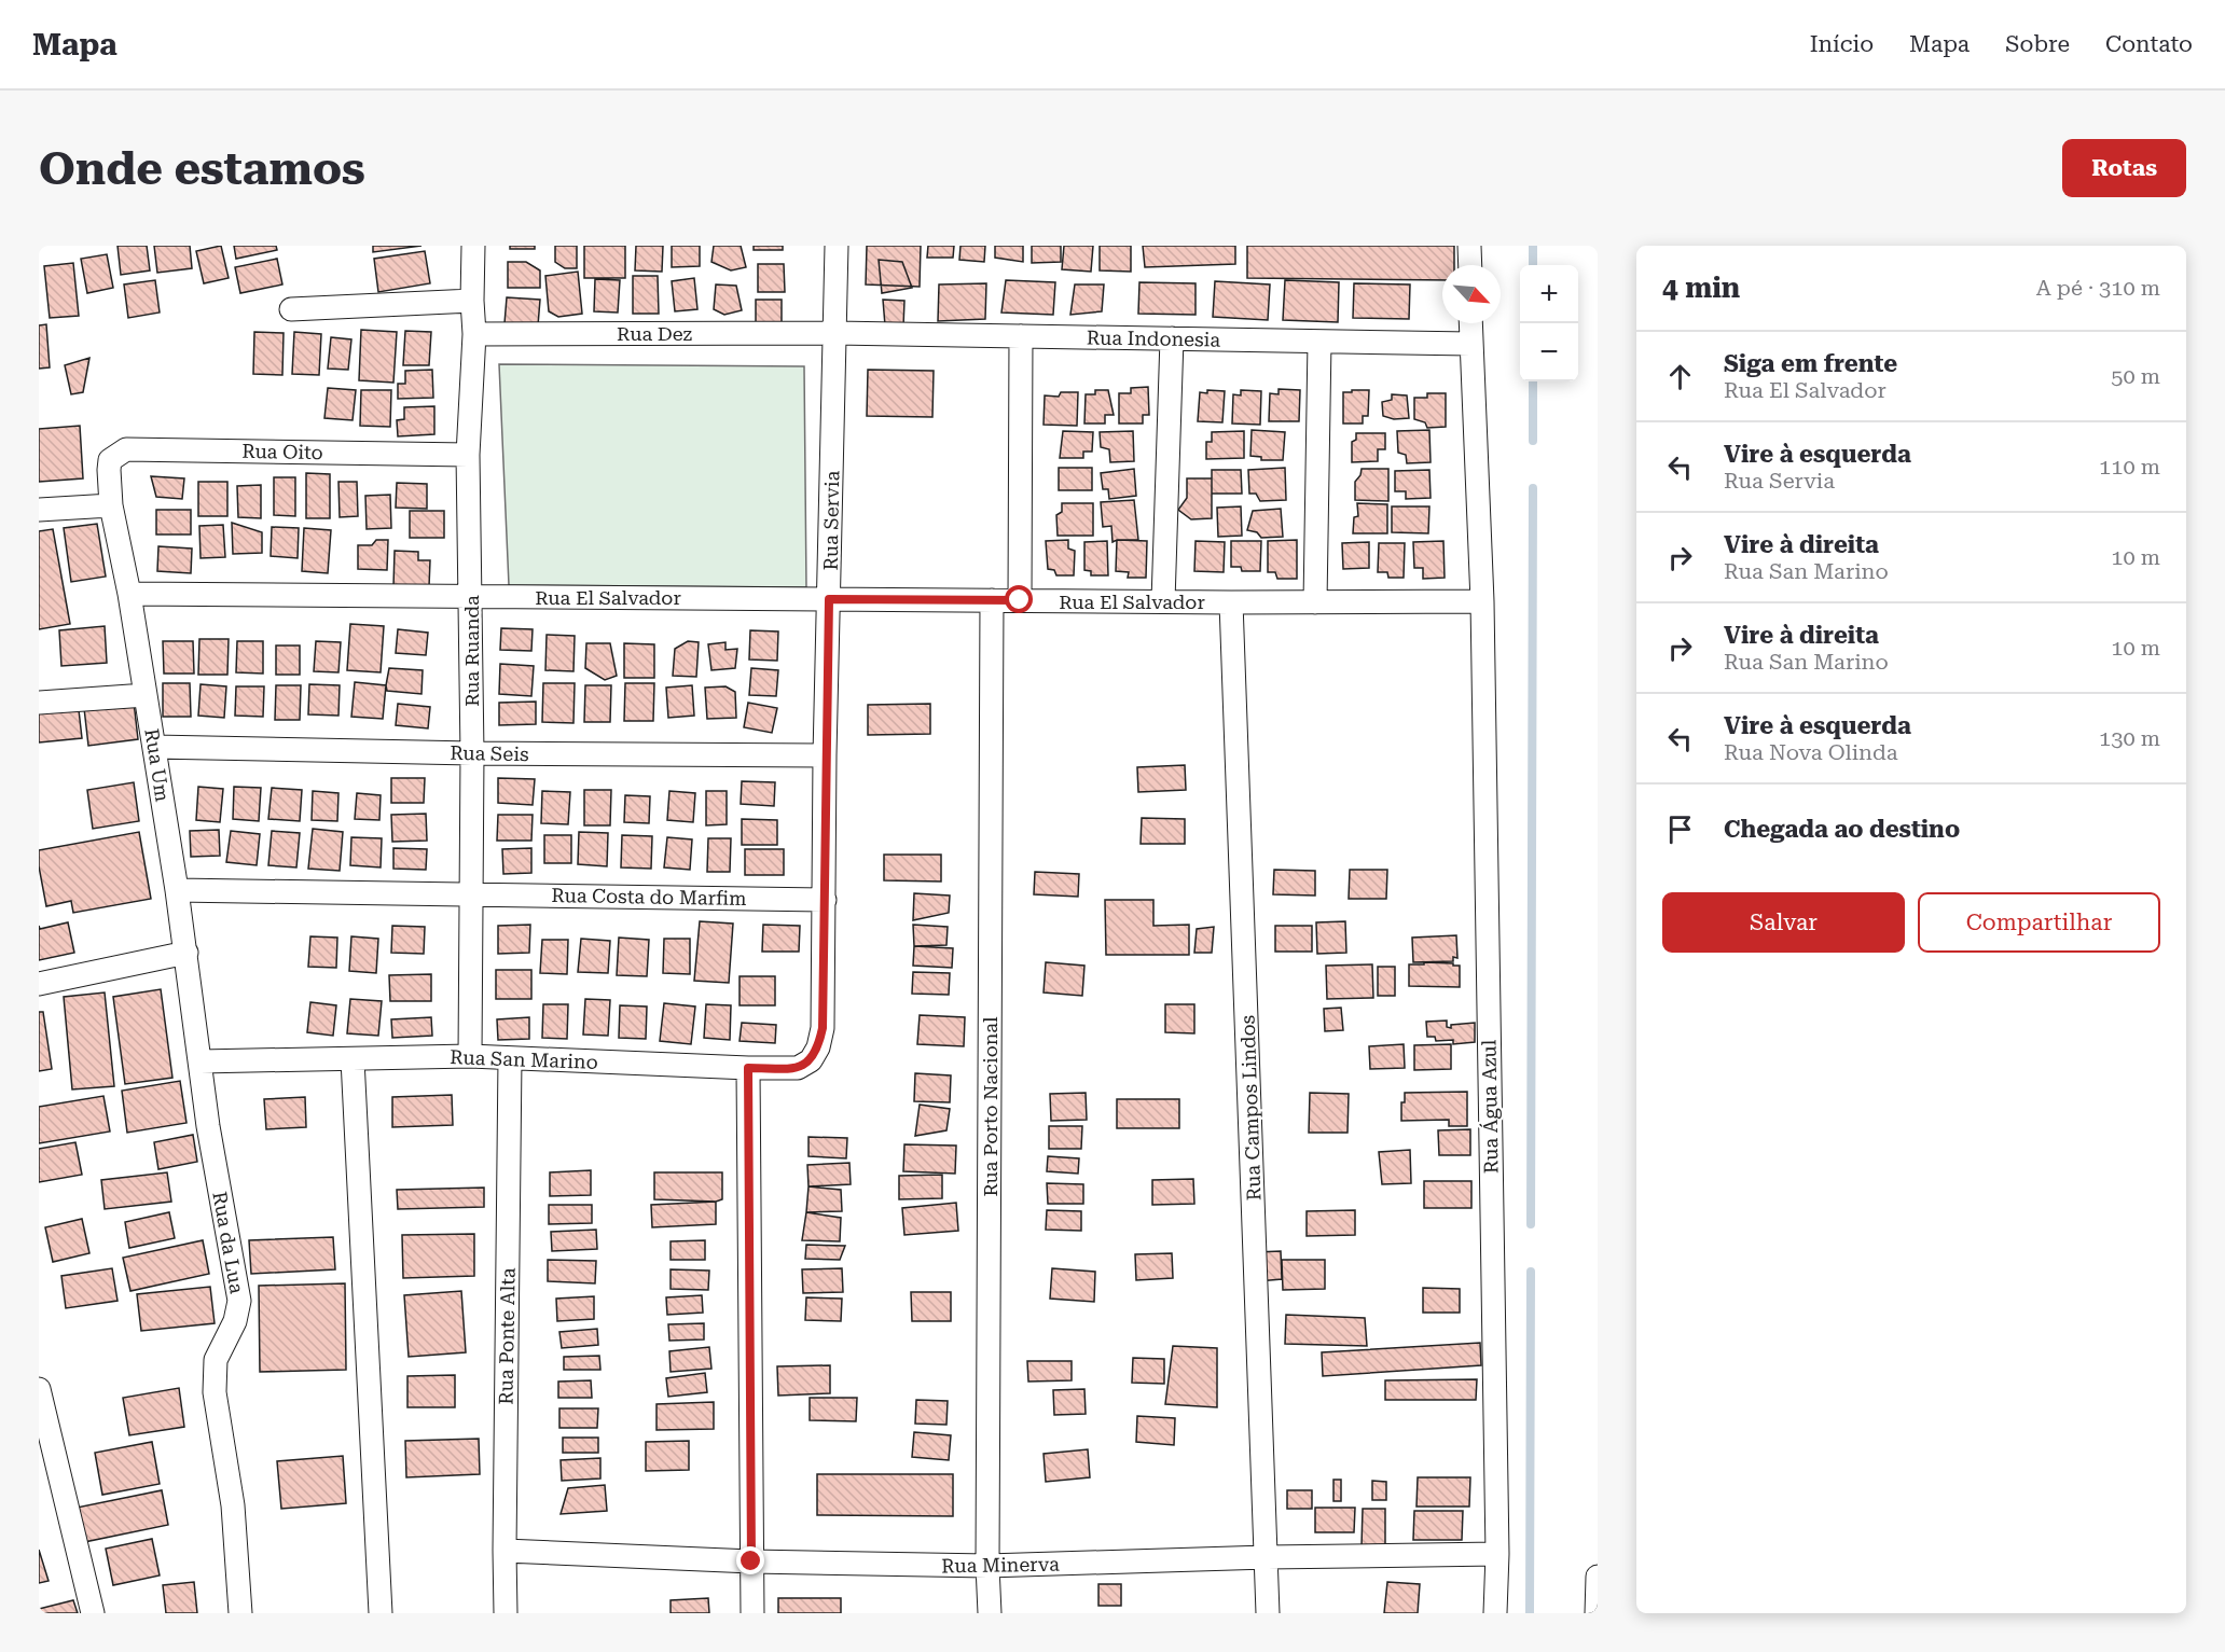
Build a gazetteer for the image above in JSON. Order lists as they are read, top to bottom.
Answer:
{
  "streets": {
    "street": [
      "Rua Dez",
      "Rua Indonesia",
      "Rua Oito",
      "Rua Servia",
      "Rua El Salvador",
      "Rua Ruanda",
      "Rua Seis",
      "Rua Um",
      "Rua Costa do Marfim",
      "Rua San Marino",
      "Rua Porto Nacional",
      "Rua Água Azul",
      "Rua Campos Lindos",
      "Rua da Lua",
      "Rua Ponte Alta",
      "Rua Minerva"
    ]
  },
  "crossings": [
    ["Rua Dez", "Rua Indonesia"],
    ["Rua Dez", "Rua Servia"],
    ["Rua Dez", "Rua Ruanda"],
    ["Rua Indonesia", "Rua Servia"],
    ["Rua Indonesia", "Rua Água Azul"],
    ["Rua Oito", "Rua Ruanda"],
    ["Rua Oito", "Rua Um"],
    ["Rua Servia", "Rua El Salvador"],
    ["Rua Servia", "Rua Seis"],
    ["Rua Servia", "Rua Costa do Marfim"],
    ["Rua Servia", "Rua San Marino"],
    ["Rua El Salvador", "Rua Ruanda"],
    ["Rua El Salvador", "Rua Um"],
    ["Rua El Salvador", "Rua Porto Nacional"],
    ["Rua El Salvador", "Rua Água Azul"],
    ["Rua El Salvador", "Rua Campos Lindos"],
    ["Rua Ruanda", "Rua Seis"],
    ["Rua Ruanda", "Rua Costa do Marfim"],
    ["Rua Ruanda", "Rua San Marino"],
    ["Rua Seis", "Rua Um"],
    ["Rua Um", "Rua Costa do Marfim"],
    ["Rua Um", "Rua San Marino"],
    ["Rua Um", "Rua da Lua"],
    ["Rua San Marino", "Rua da Lua"],
    ["Rua San Marino", "Rua Ponte Alta"],
    ["Rua Porto Nacional", "Rua Minerva"],
    ["Rua Água Azul", "Rua Minerva"],
    ["Rua Campos Lindos", "Rua Minerva"],
    ["Rua Ponte Alta", "Rua Minerva"]
  ],
  "north": "bottom right",
  "page": {
    "header": "Mapa",
    "nav": [
      "Início",
      "Mapa",
      "Sobre",
      "Contato"
    ],
    "buttons": [
      "Rotas",
      ["Salvar", "Compartilhar"]
    ],
    "title": "Onde estamos",
    "heading": ["4 min", "A pé · 310 m"],
    "map_buttons": ["+", "−"],
    "list": [
      ["Siga em frente", "Rua El Salvador", "50 m"],
      ["Vire à esquerda", "Rua Servia", "110 m"],
      ["Vire à direita", "Rua San Marino", "10 m"],
      ["Vire à direita", "Rua San Marino", "10 m"],
      ["Vire à esquerda", "Rua Nova Olinda", "130 m"],
      "Chegada ao destino"
    ]
  }
}
